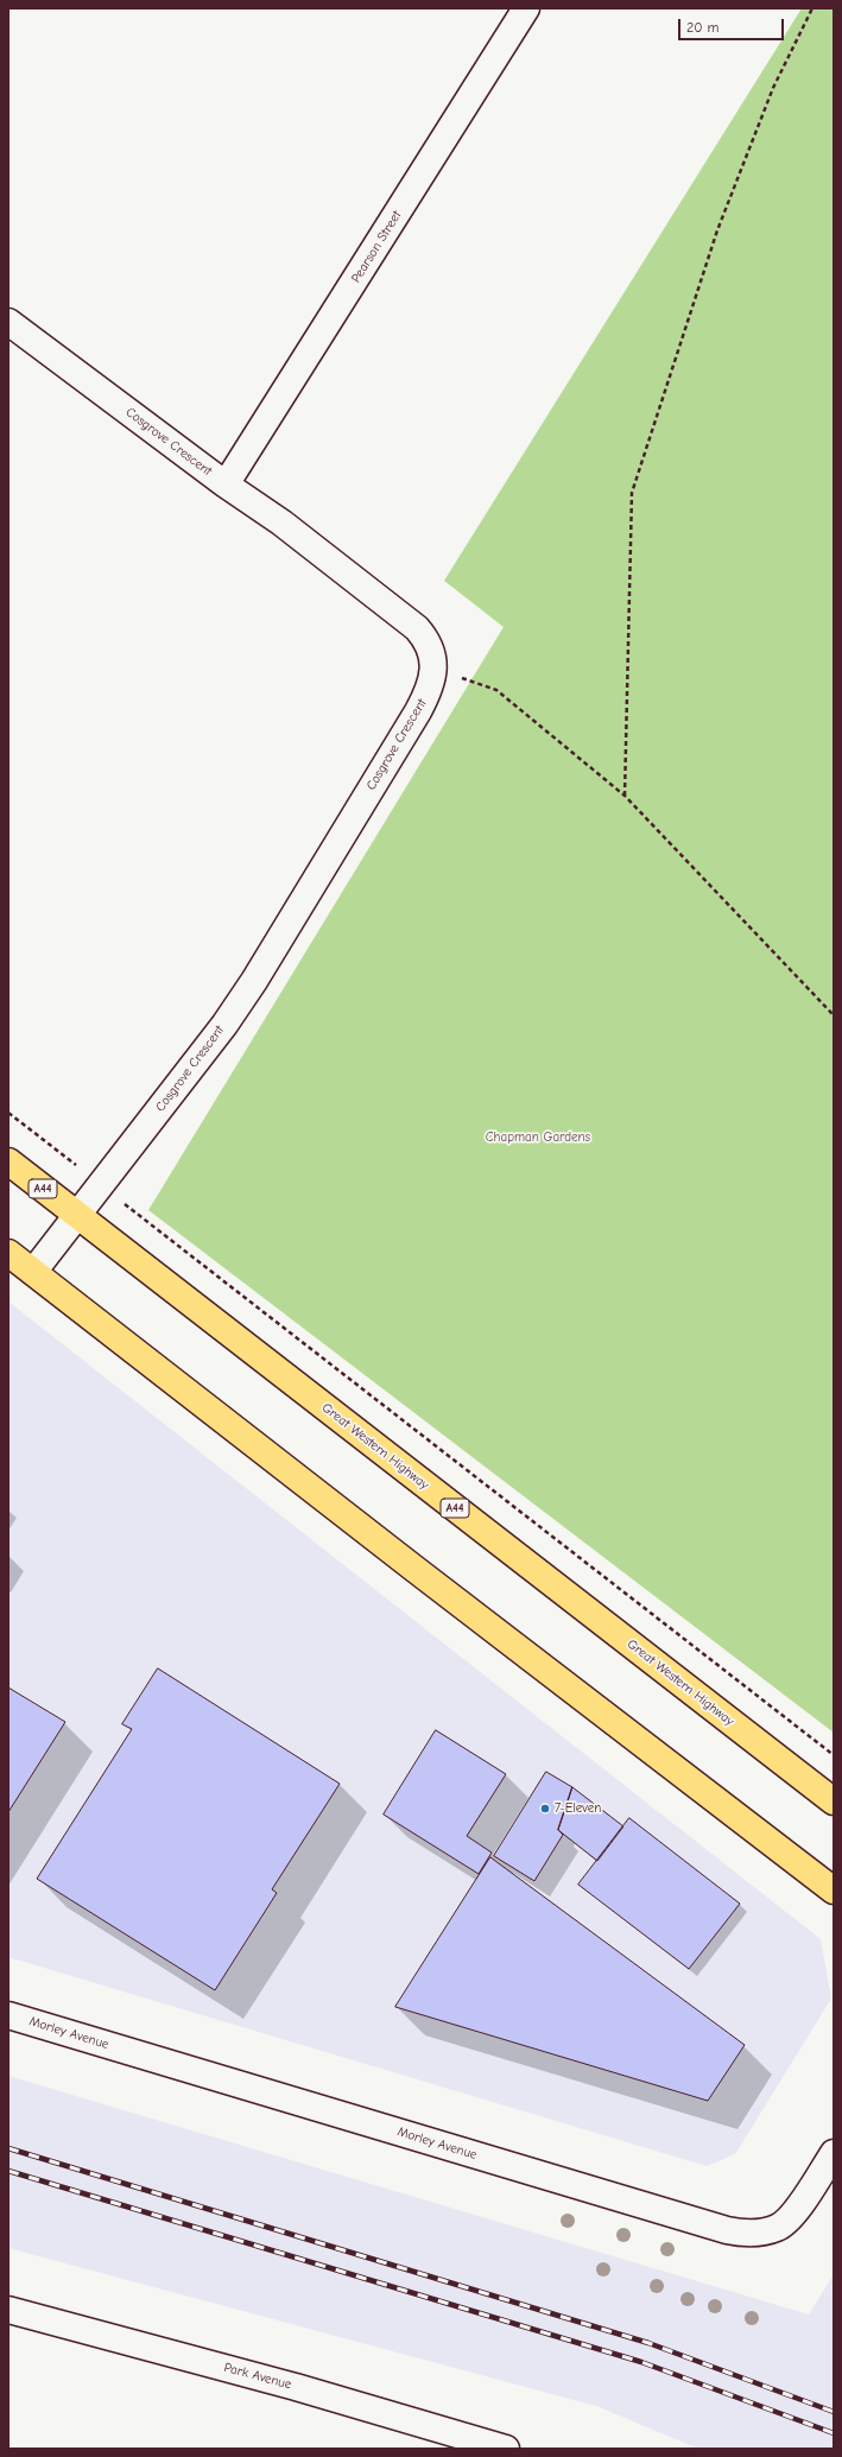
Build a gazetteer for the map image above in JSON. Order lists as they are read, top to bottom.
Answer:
{
  "streets": {
    "highway": ["A44", "Great Western Highway"],
    "street": [
      "Pearson Street",
      "Cosgrove Crescent",
      "Morley Avenue",
      "Park Avenue"
    ]
  },
  "crossings": [
    ["Pearson Street", "Cosgrove Crescent"],
    ["Cosgrove Crescent", "Great Western Highway"]
  ],
  "parks": ["Chapman Gardens"],
  "places": ["7-Eleven"],
  "scale_bar": "20 m"
}
